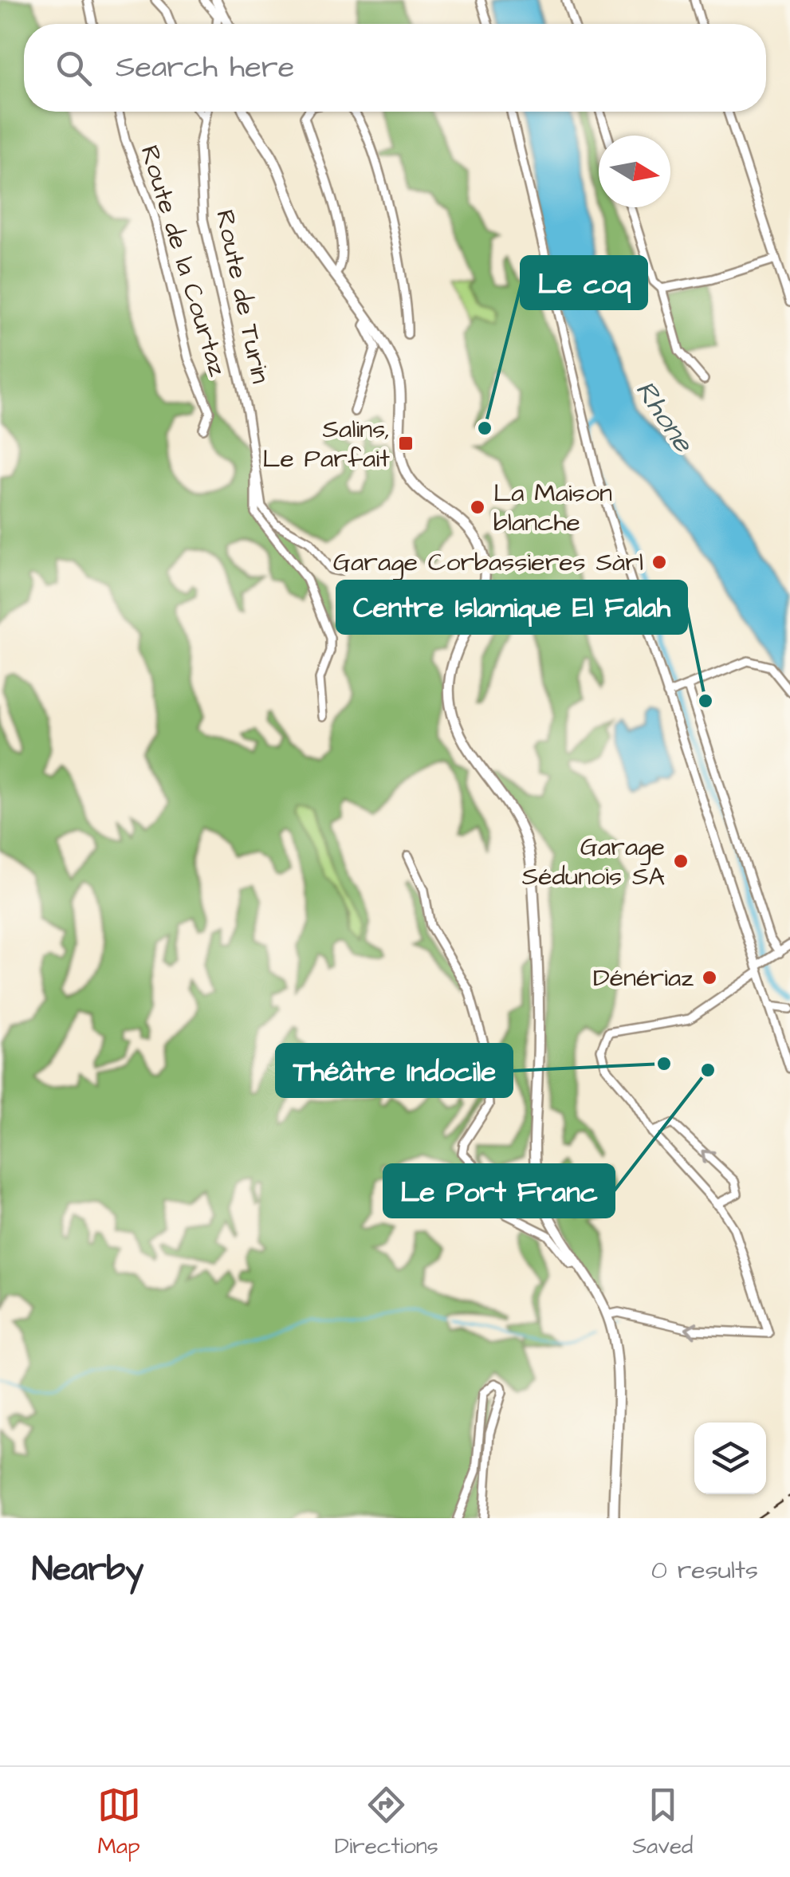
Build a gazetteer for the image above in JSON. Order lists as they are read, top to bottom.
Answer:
{
  "streets": {
    "street": ["Route de la Courtaz", "Route de Turin"]
  },
  "water": ["Rhone"],
  "places": {
    "other": [
      "Le coq",
      "La Maison blanche",
      "Garage Corbassieres Sàrl",
      "Centre Islamique El Falah",
      "Garage Sédunois SA",
      "Dénériaz",
      "Théâtre Indocile",
      "Le Port Franc"
    ],
    "transit": ["Salins, Le Parfait"]
  },
  "north": "right",
  "page": {
    "search": "Search here",
    "heading": ["Nearby", "0 results"],
    "nav": ["Map", "Directions", "Saved"]
  }
}
